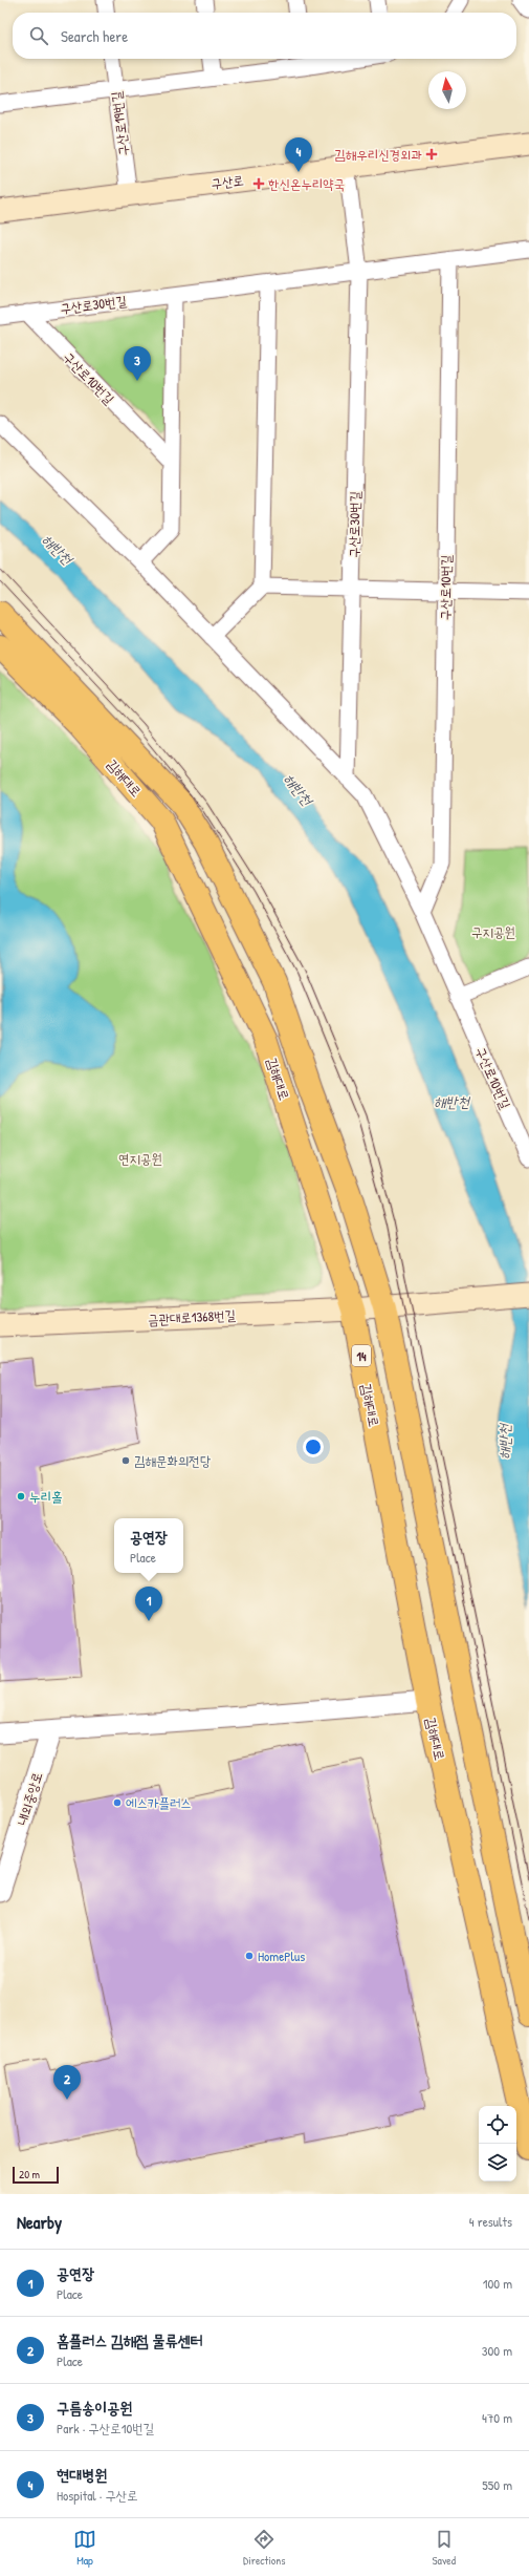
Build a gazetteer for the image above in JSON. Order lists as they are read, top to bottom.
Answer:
{
  "streets": {
    "main road": [
      "구산로",
      "김해대로",
      "금관대로1368번길",
      "14"
    ],
    "street": [
      "구산로19번길",
      "구산로30번길",
      "구산로10번길",
      "내외중앙로"
    ]
  },
  "crossings": [
    ["구산로19번길", "구산로"],
    ["구산로", "구산로30번길"],
    ["구산로30번길", "구산로10번길"],
    ["김해대로", "금관대로1368번길"]
  ],
  "water": ["해반천"],
  "parks": ["구지공원", "연지공원"],
  "places": {
    "health": ["김해우리신경외과", "한신온누리약국"],
    "other": [
      "김해문화의전당",
      "누리홀",
      "에스카플러스",
      "HomePlus"
    ]
  },
  "scale_bar": "20 m",
  "north": "top",
  "page": {
    "search": "Search here",
    "pins": [
      "4",
      "3",
      "1",
      "2"
    ],
    "popup": ["공연장", "Place"],
    "scale": "20 m",
    "heading": ["Nearby", "4 results"],
    "list": [
      {
        "mark": "1",
        "name": "공연장",
        "note": "Place",
        "value": "100 m"
      },
      {
        "mark": "2",
        "name": "홈플러스 김해점 물류센터",
        "note": "Place",
        "value": "300 m"
      },
      {
        "mark": "3",
        "name": "구름송이공원",
        "note": "Park · 구산로10번길",
        "value": "470 m"
      },
      {
        "mark": "4",
        "name": "현대병원",
        "note": "Hospital · 구산로",
        "value": "550 m"
      }
    ],
    "nav": ["Map", "Directions", "Saved"]
  }
}
